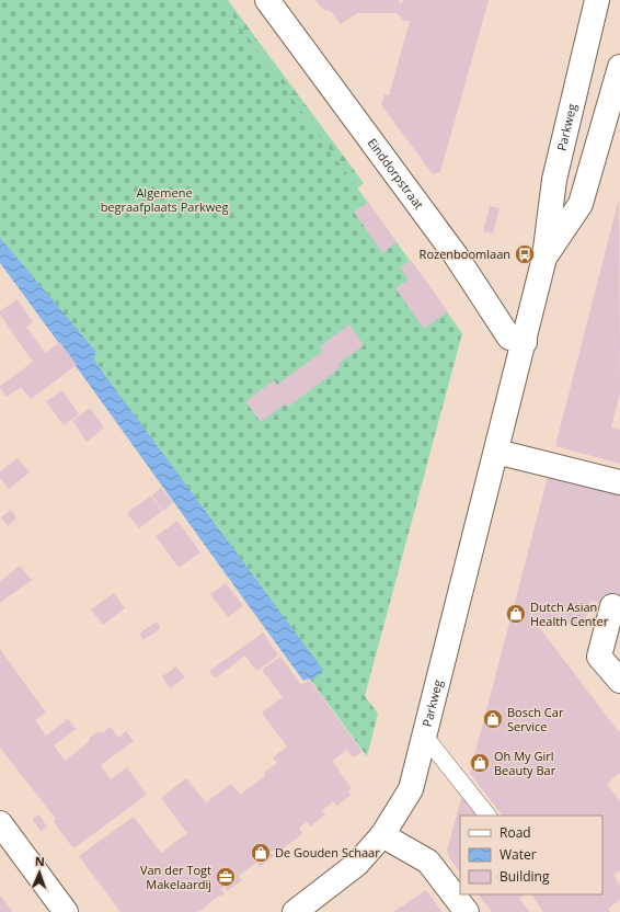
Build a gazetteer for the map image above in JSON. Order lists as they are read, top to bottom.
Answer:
{
  "streets": {
    "street": ["Parkweg", "Einddorpstraat"]
  },
  "crossings": [
    ["Parkweg", "Einddorpstraat"]
  ],
  "parks": ["Algemene begraafplaats Parkweg"],
  "places": {
    "bus stop": ["Rozenboomlaan"],
    "shop": [
      "Dutch Asian Health Center",
      "Bosch Car Service",
      "Oh My Girl Beauty Bar",
      "De Gouden Schaar"
    ],
    "office": ["Van der Togt Makelaardij"]
  },
  "legend": ["Road", "Water", "Building"],
  "north": "top"
}
